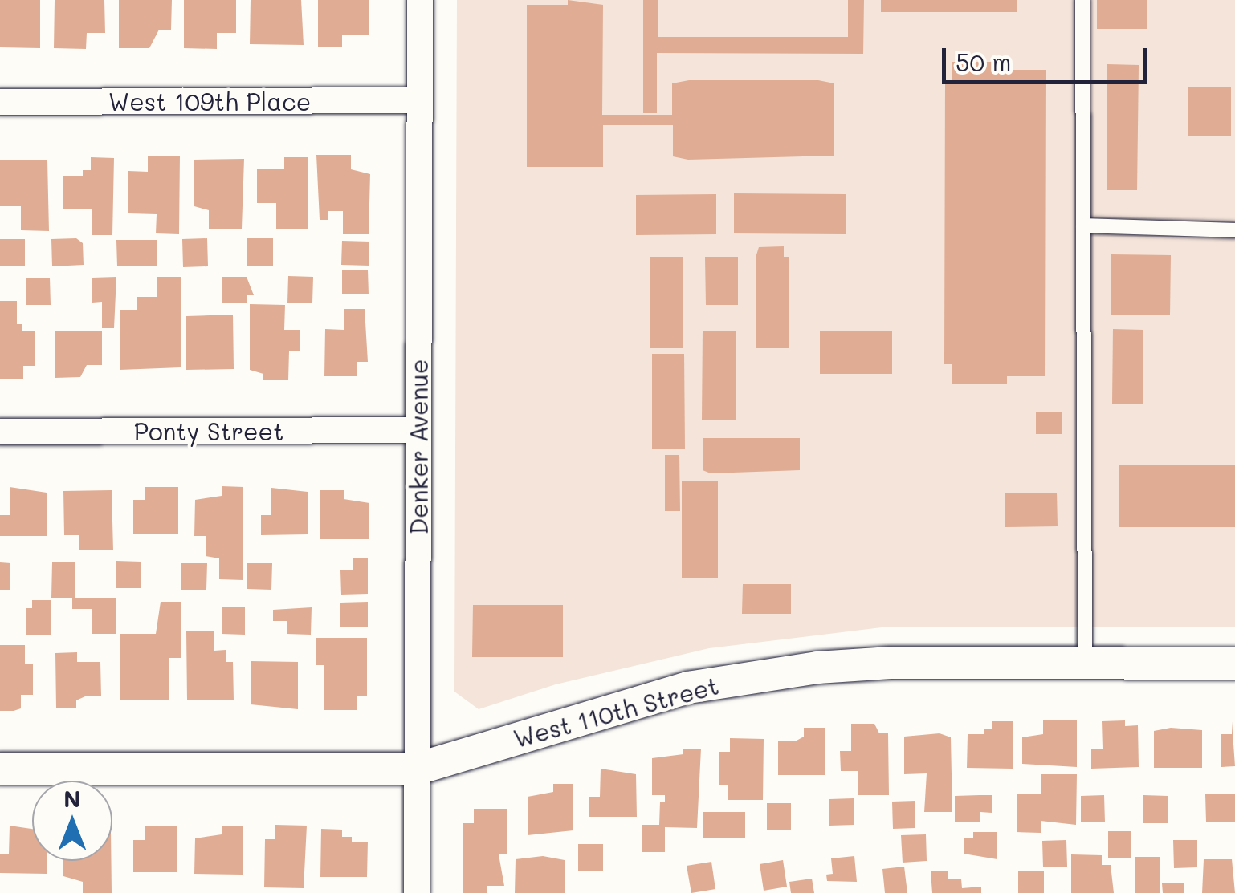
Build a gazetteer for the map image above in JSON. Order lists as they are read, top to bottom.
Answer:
{
  "streets": {
    "street": [
      "West 109th Place",
      "Ponty Street",
      "Denker Avenue",
      "West 110th Street"
    ]
  },
  "crossings": [
    ["West 109th Place", "Denker Avenue"],
    ["Ponty Street", "Denker Avenue"],
    ["Denker Avenue", "West 110th Street"]
  ],
  "scale_bar": "50 m",
  "north": "top"
}
